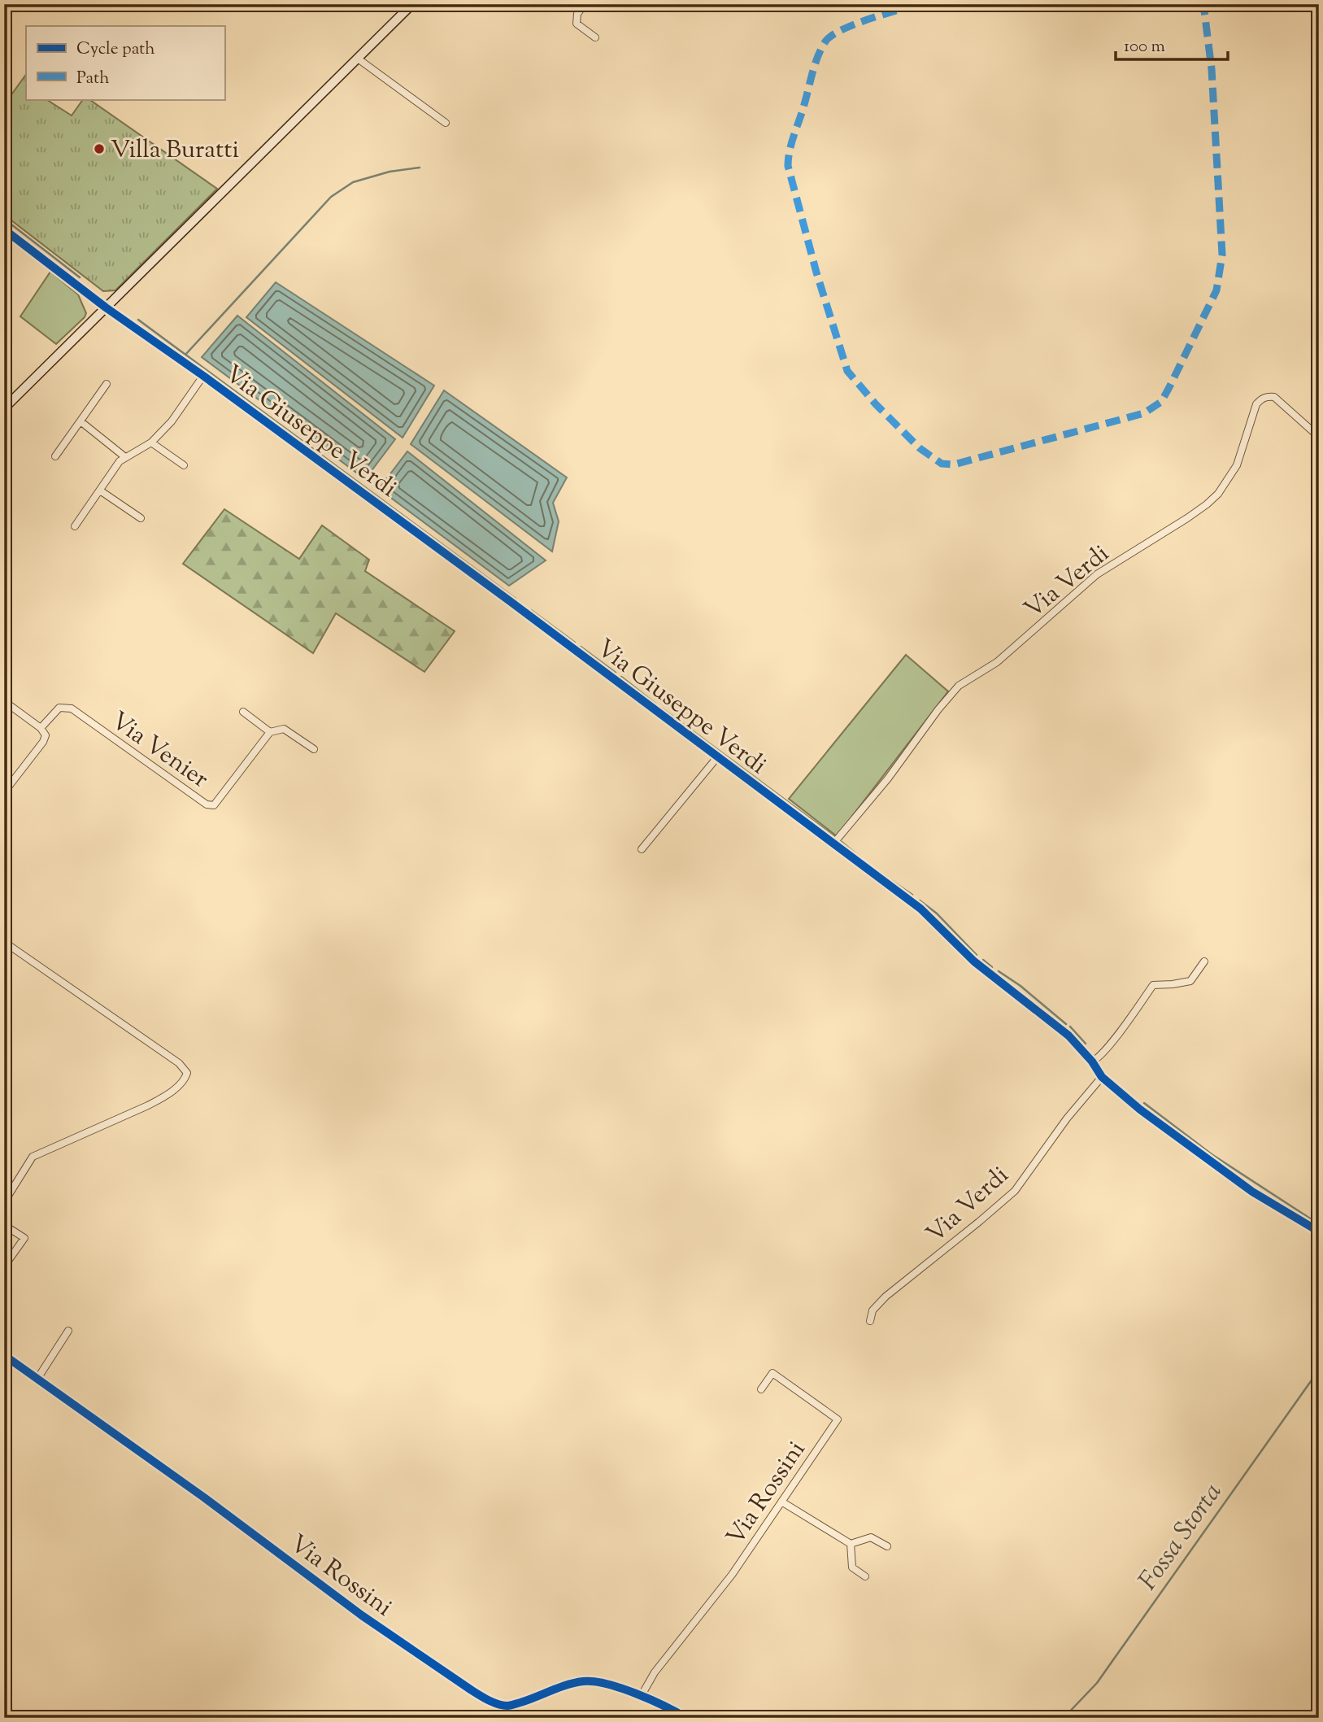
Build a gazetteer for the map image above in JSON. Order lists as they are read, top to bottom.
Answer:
{
  "streets": {
    "street": [
      "Via Giuseppe Verdi",
      "Via Verdi",
      "Via Venier",
      "Via Rossini"
    ]
  },
  "crossings": [
    ["Via Giuseppe Verdi", "Via Verdi"]
  ],
  "water": ["Fossa Storta"],
  "places": ["Villa Buratti"],
  "legend": ["Cycle path", "Path"],
  "scale_bar": "100 m"
}
